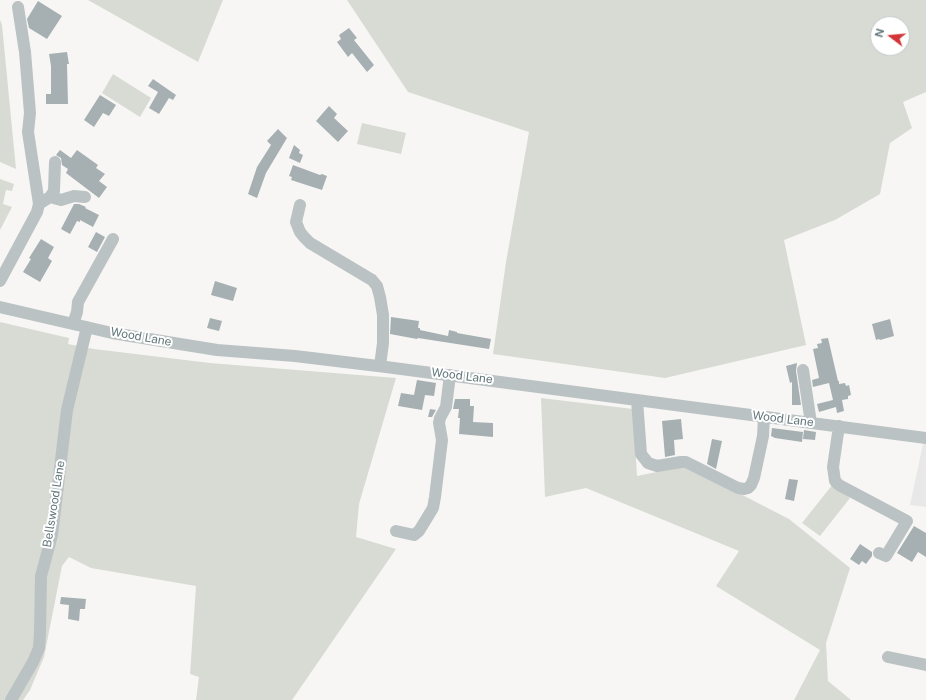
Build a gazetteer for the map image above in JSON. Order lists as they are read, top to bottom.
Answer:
{
  "streets": {
    "street": ["Wood Lane", "Bellswood Lane"]
  },
  "crossings": [
    ["Wood Lane", "Bellswood Lane"]
  ],
  "north": "left"
}
